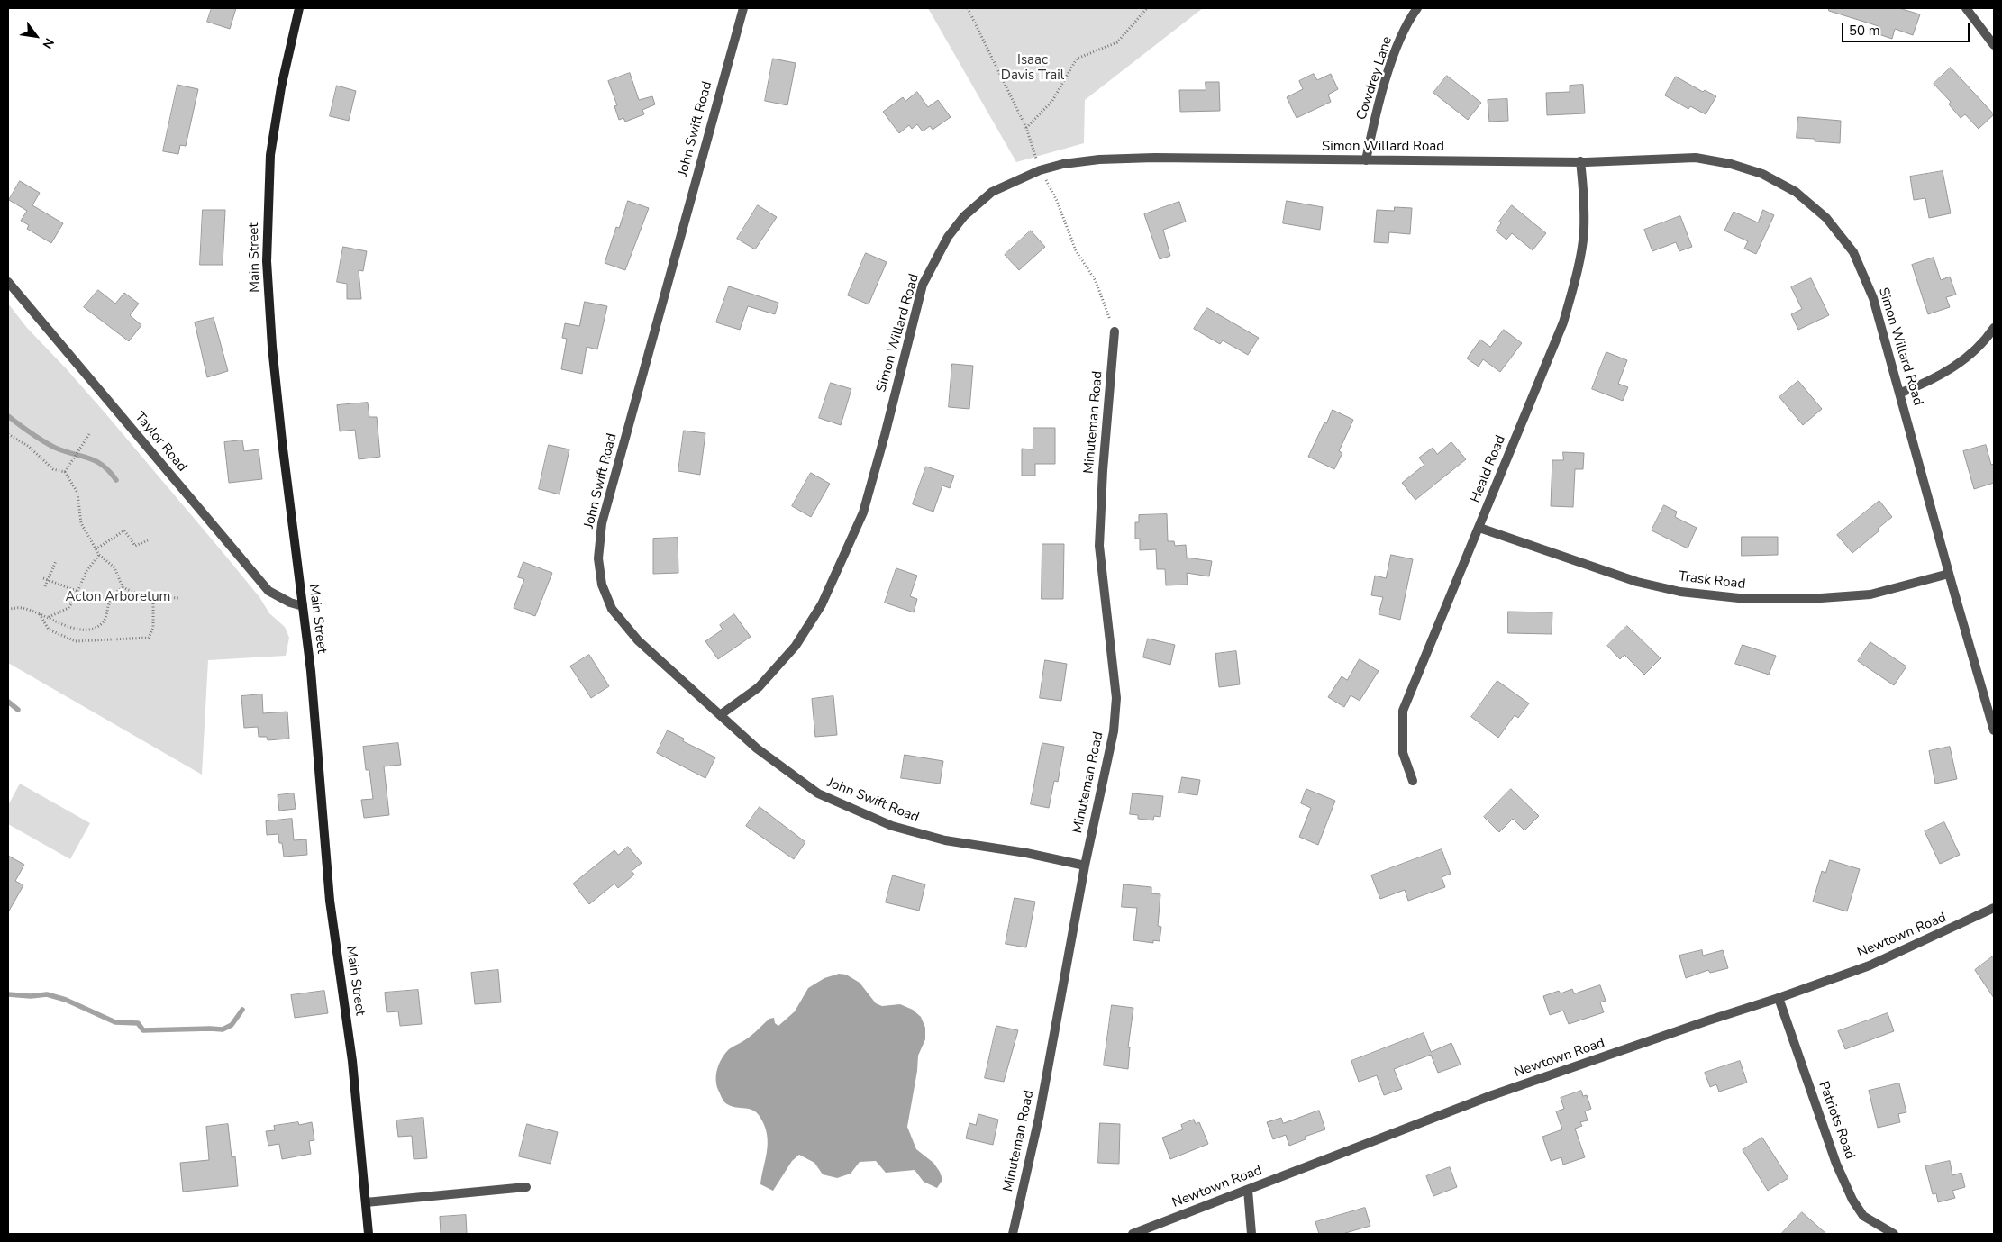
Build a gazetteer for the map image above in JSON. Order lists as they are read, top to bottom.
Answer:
{
  "streets": {
    "main road": ["Main Street"],
    "street": [
      "Cowdrey Lane",
      "John Swift Road",
      "Simon Willard Road",
      "Minuteman Road",
      "Taylor Road",
      "Heald Road",
      "Trask Road",
      "Newtown Road",
      "Patriots Road"
    ]
  },
  "crossings": [
    ["Cowdrey Lane", "Simon Willard Road"],
    ["John Swift Road", "Simon Willard Road"],
    ["John Swift Road", "Minuteman Road"],
    ["Simon Willard Road", "Heald Road"],
    ["Simon Willard Road", "Trask Road"],
    ["Main Street", "Taylor Road"],
    ["Heald Road", "Trask Road"],
    ["Newtown Road", "Patriots Road"]
  ],
  "parks": ["Isaac Davis Trail", "Acton Arboretum"],
  "scale_bar": "50 m",
  "north": "bottom right"
}
